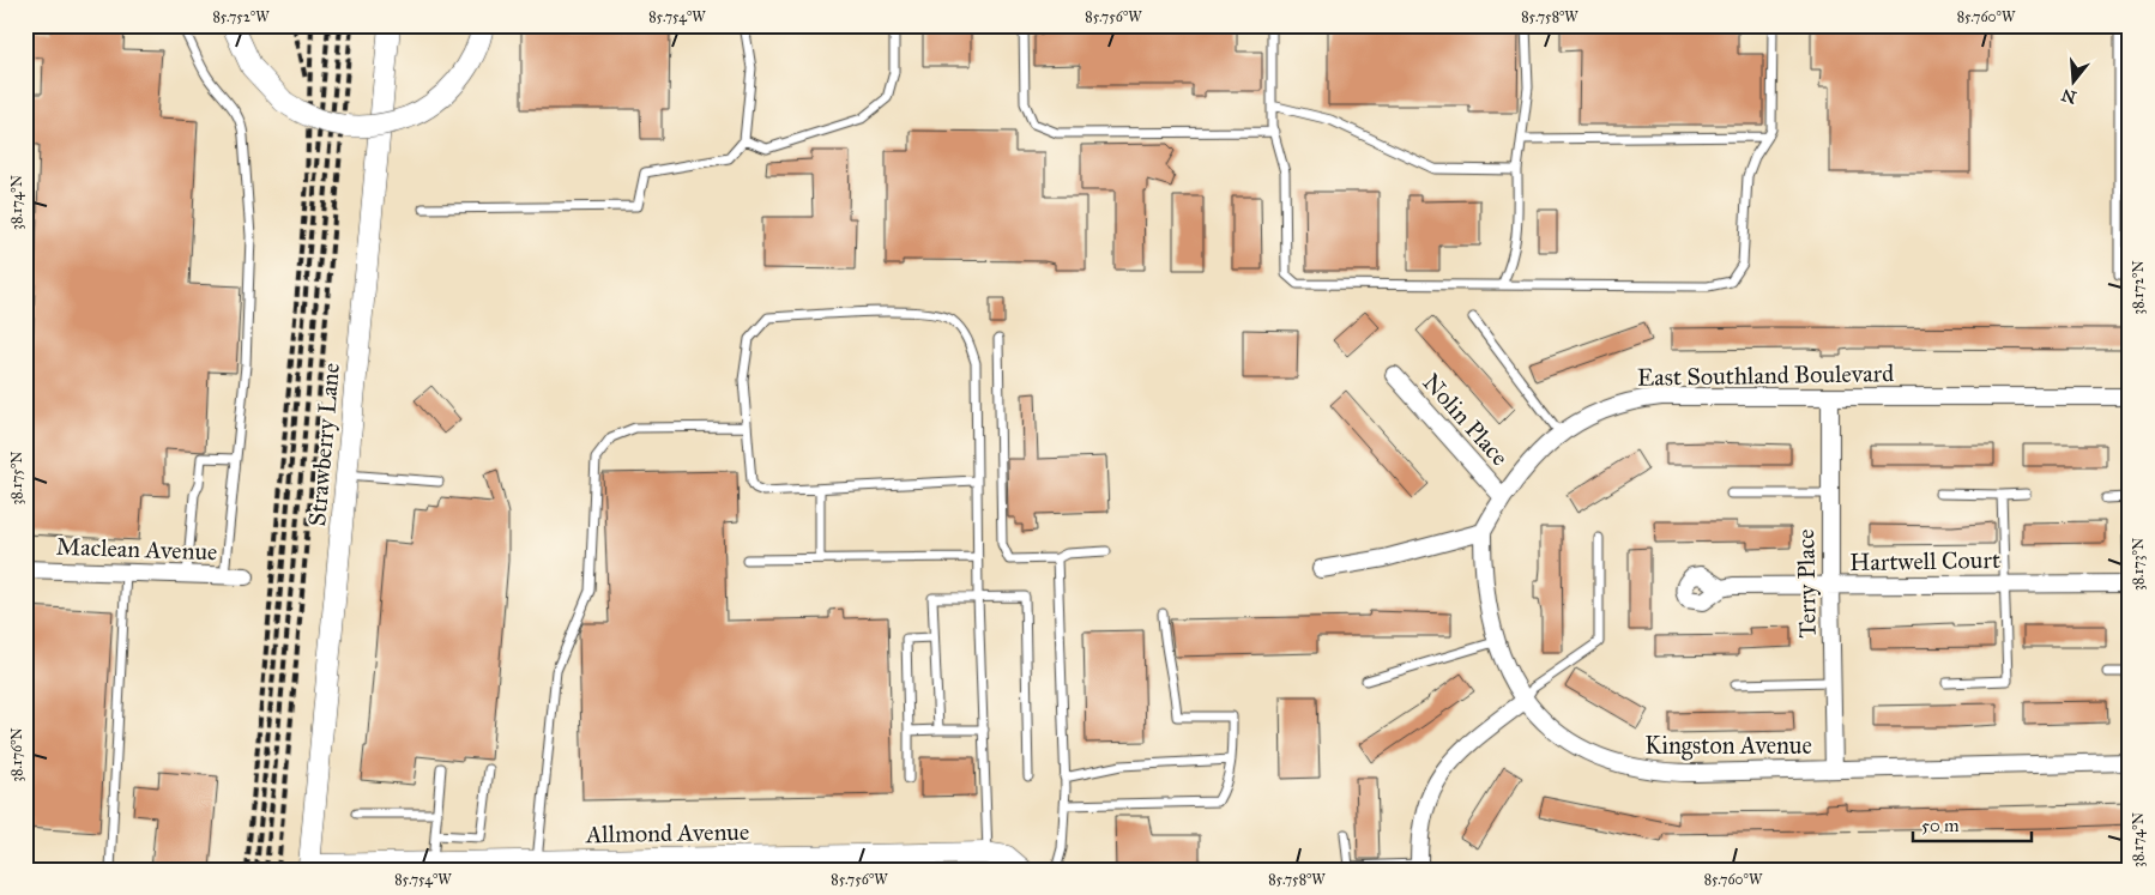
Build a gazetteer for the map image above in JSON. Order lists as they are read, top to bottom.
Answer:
{
  "streets": {
    "street": [
      "East Southland Boulevard",
      "Nolin Place",
      "Strawberry Lane",
      "Maclean Avenue",
      "Hartwell Court",
      "Terry Place",
      "Kingston Avenue",
      "Allmond Avenue"
    ]
  },
  "crossings": [
    ["East Southland Boulevard", "Nolin Place"],
    ["East Southland Boulevard", "Terry Place"],
    ["East Southland Boulevard", "Kingston Avenue"],
    ["Strawberry Lane", "Allmond Avenue"],
    ["Hartwell Court", "Terry Place"],
    ["Terry Place", "Kingston Avenue"]
  ],
  "scale_bar": "50 m",
  "north": "bottom",
  "coordinates": [
    "85.752°W",
    "85.754°W",
    "85.756°W",
    "85.758°W",
    "85.760°W",
    "38.174°N",
    "38.172°N",
    "38.175°N",
    "38.173°N",
    "38.176°N"
  ]
}
